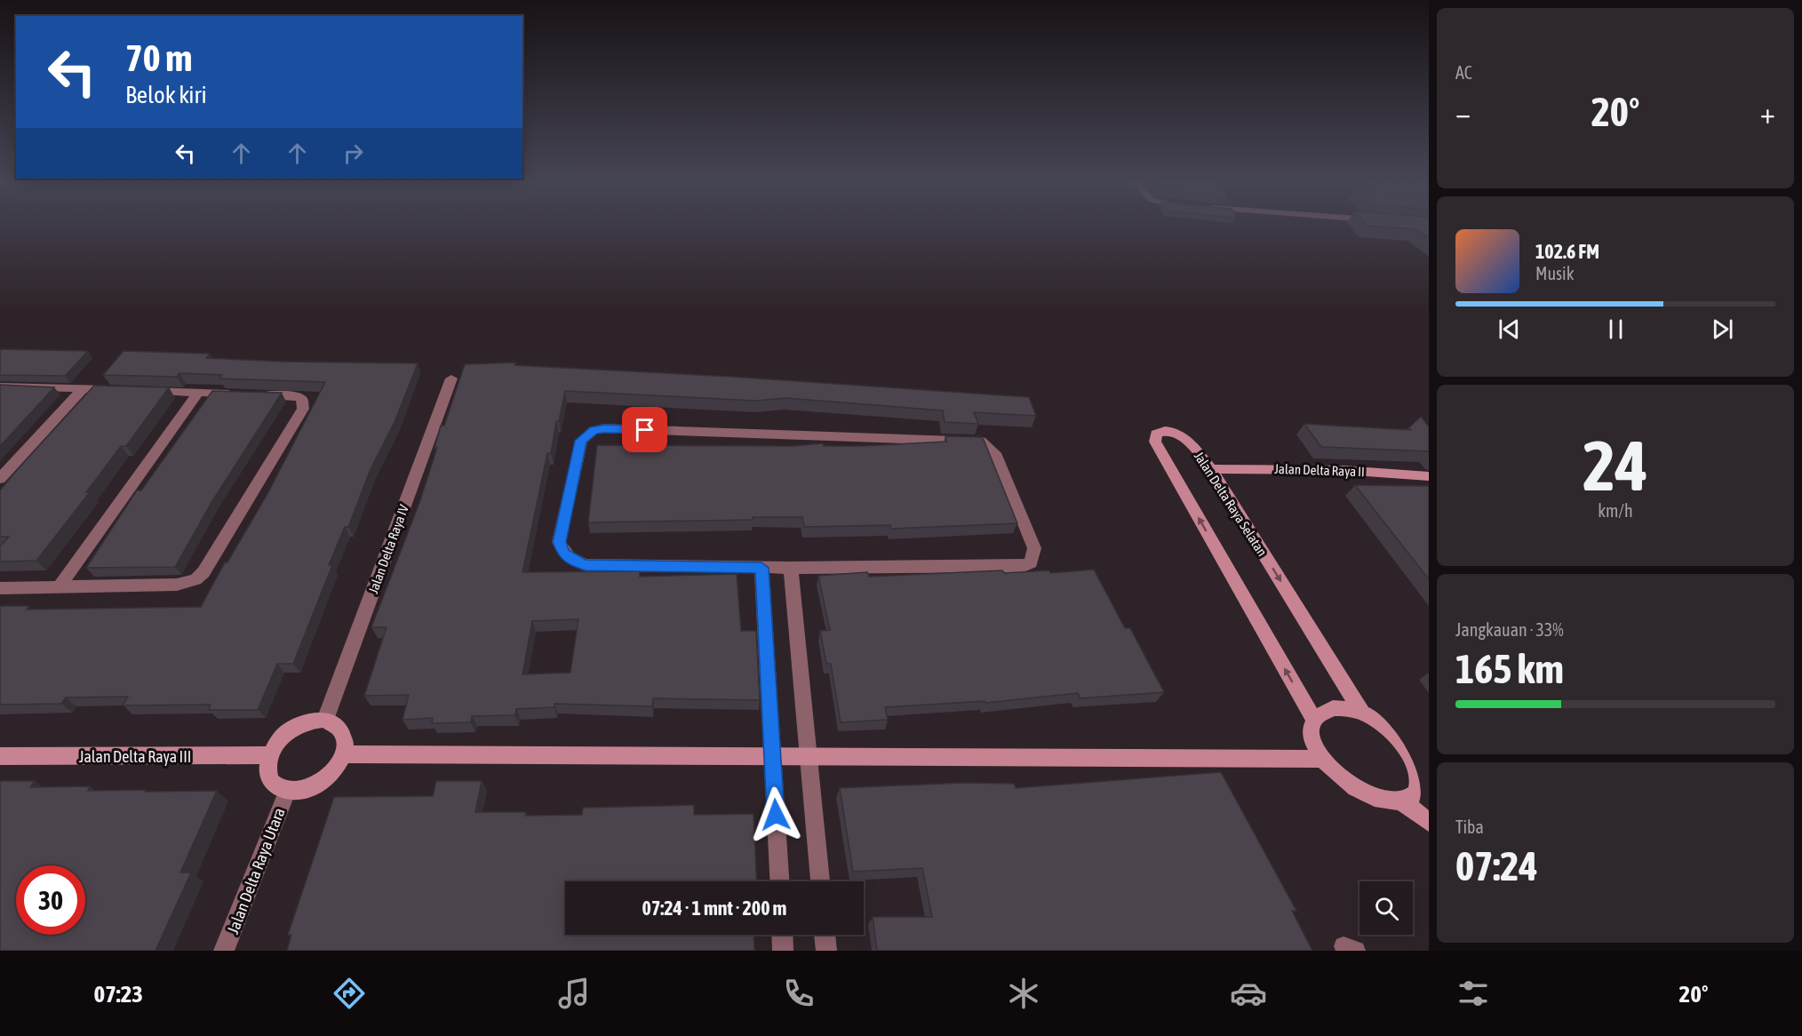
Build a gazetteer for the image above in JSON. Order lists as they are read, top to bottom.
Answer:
{
  "streets": {
    "street": [
      "Jalan Delta Raya II",
      "Jalan Delta Raya Selatan",
      "Jalan Delta Raya IV",
      "Jalan Delta Raya III",
      "Jalan Delta Raya Utara"
    ]
  },
  "crossings": [
    ["Jalan Delta Raya II", "Jalan Delta Raya Selatan"],
    ["Jalan Delta Raya IV", "Jalan Delta Raya III"],
    ["Jalan Delta Raya IV", "Jalan Delta Raya Utara"],
    ["Jalan Delta Raya III", "Jalan Delta Raya Utara"]
  ],
  "page": {
    "tile": [
      "AC",
      ["24", "km/h"],
      ["Jangkauan · 33%", "165 km"],
      ["Tiba", "07:24"]
    ],
    "turn": ["70 m", "Belok kiri"],
    "heat": ["−", "20°", "+"],
    "song": ["102.6 FM", "Musik"],
    "limit": "30",
    "trip": "07:24 · 1 mnt · 200 m",
    "tabs": ["07:23", "20°"]
  }
}
